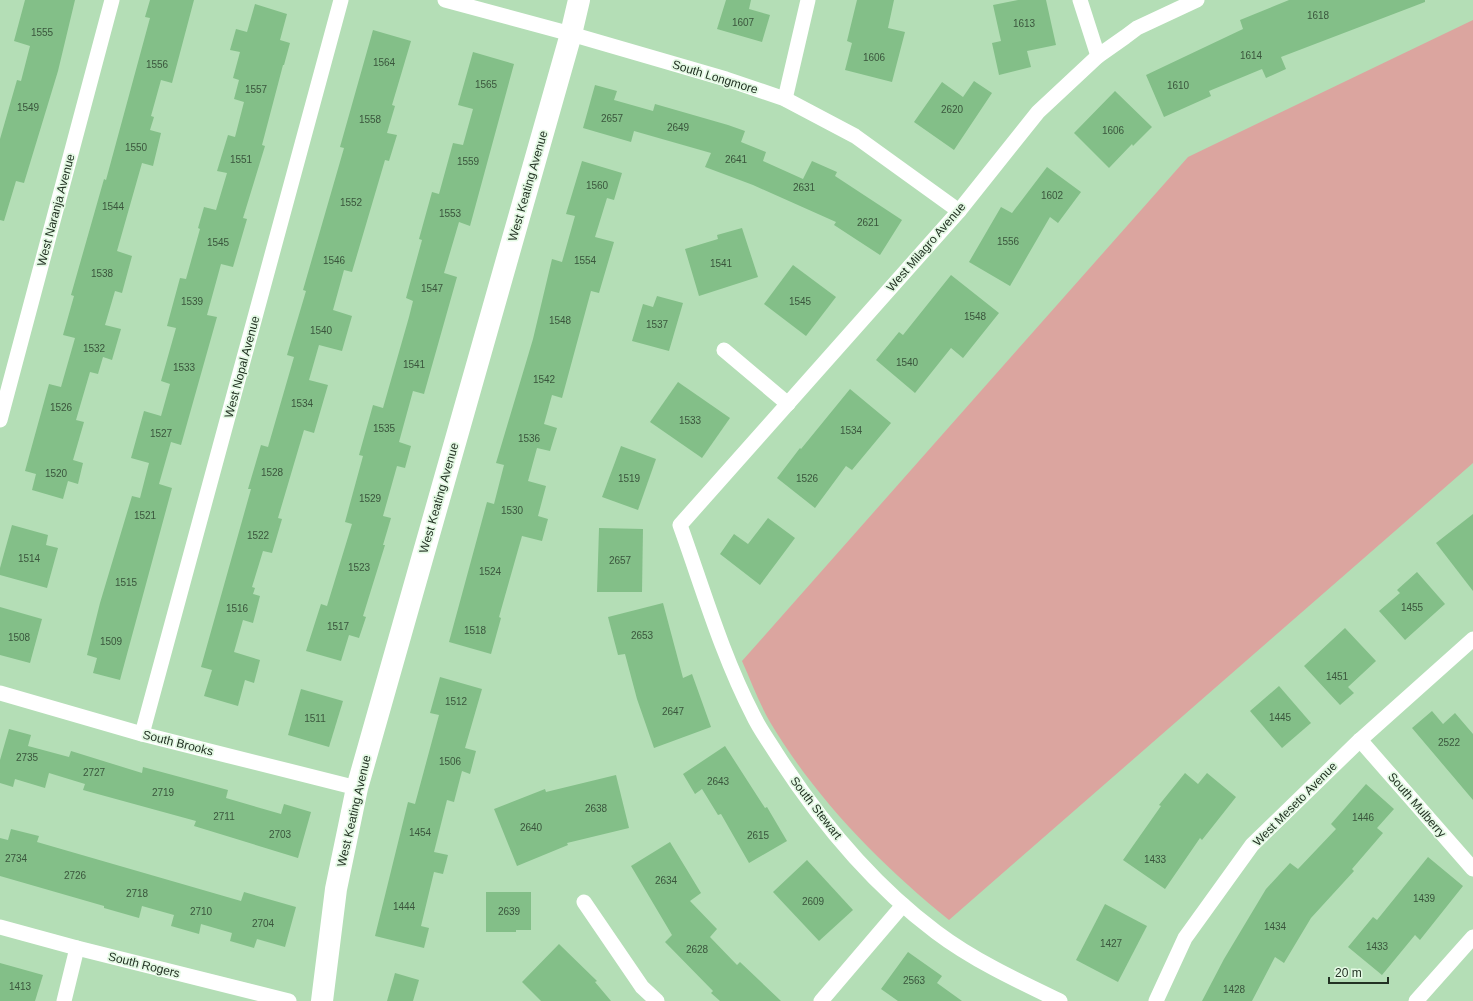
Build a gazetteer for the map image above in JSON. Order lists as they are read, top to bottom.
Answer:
{
  "streets": {
    "street": [
      "South Longmore",
      "West Keating Avenue",
      "West Naranja Avenue",
      "West Milagro Avenue",
      "West Nopal Avenue",
      "South Brooks",
      "West Meseto Avenue",
      "South Mulberry",
      "South Stewart",
      "South Rogers"
    ]
  },
  "crossings": [
    ["South Longmore", "West Keating Avenue"],
    ["South Longmore", "West Milagro Avenue"],
    ["West Keating Avenue", "South Brooks"],
    ["West Milagro Avenue", "South Stewart"],
    ["West Nopal Avenue", "South Brooks"],
    ["West Meseto Avenue", "South Mulberry"]
  ],
  "house_numbers": [
    "1618",
    "1607",
    "1613",
    "1555",
    "1614",
    "1606",
    "1564",
    "1556",
    "1565",
    "1610",
    "1557",
    "1549",
    "2620",
    "2657",
    "1558",
    "2649",
    "1606",
    "1550",
    "1551",
    "2641",
    "1559",
    "1560",
    "2631",
    "1602",
    "1552",
    "1544",
    "1553",
    "2621",
    "1556",
    "1545",
    "1546",
    "1554",
    "1541",
    "1538",
    "1547",
    "1539",
    "1545",
    "1548",
    "1548",
    "1537",
    "1540",
    "1532",
    "1540",
    "1541",
    "1533",
    "1542",
    "1534",
    "1526",
    "1533",
    "1535",
    "1534",
    "1527",
    "1536",
    "1528",
    "1520",
    "1519",
    "1526",
    "1529",
    "1530",
    "1521",
    "1522",
    "1514",
    "2657",
    "1523",
    "1524",
    "1515",
    "1455",
    "1516",
    "1517",
    "1518",
    "2653",
    "1508",
    "1509",
    "1451",
    "1512",
    "2647",
    "1445",
    "1511",
    "2522",
    "2735",
    "1506",
    "2727",
    "2643",
    "2719",
    "2638",
    "2711",
    "1446",
    "2640",
    "1454",
    "2703",
    "2615",
    "2734",
    "1433",
    "2726",
    "2634",
    "2718",
    "1439",
    "2609",
    "1444",
    "2710",
    "2639",
    "2704",
    "1434",
    "1427",
    "1433",
    "2628",
    "2563",
    "1413",
    "1428"
  ],
  "scale_bar": "20 m"
}
